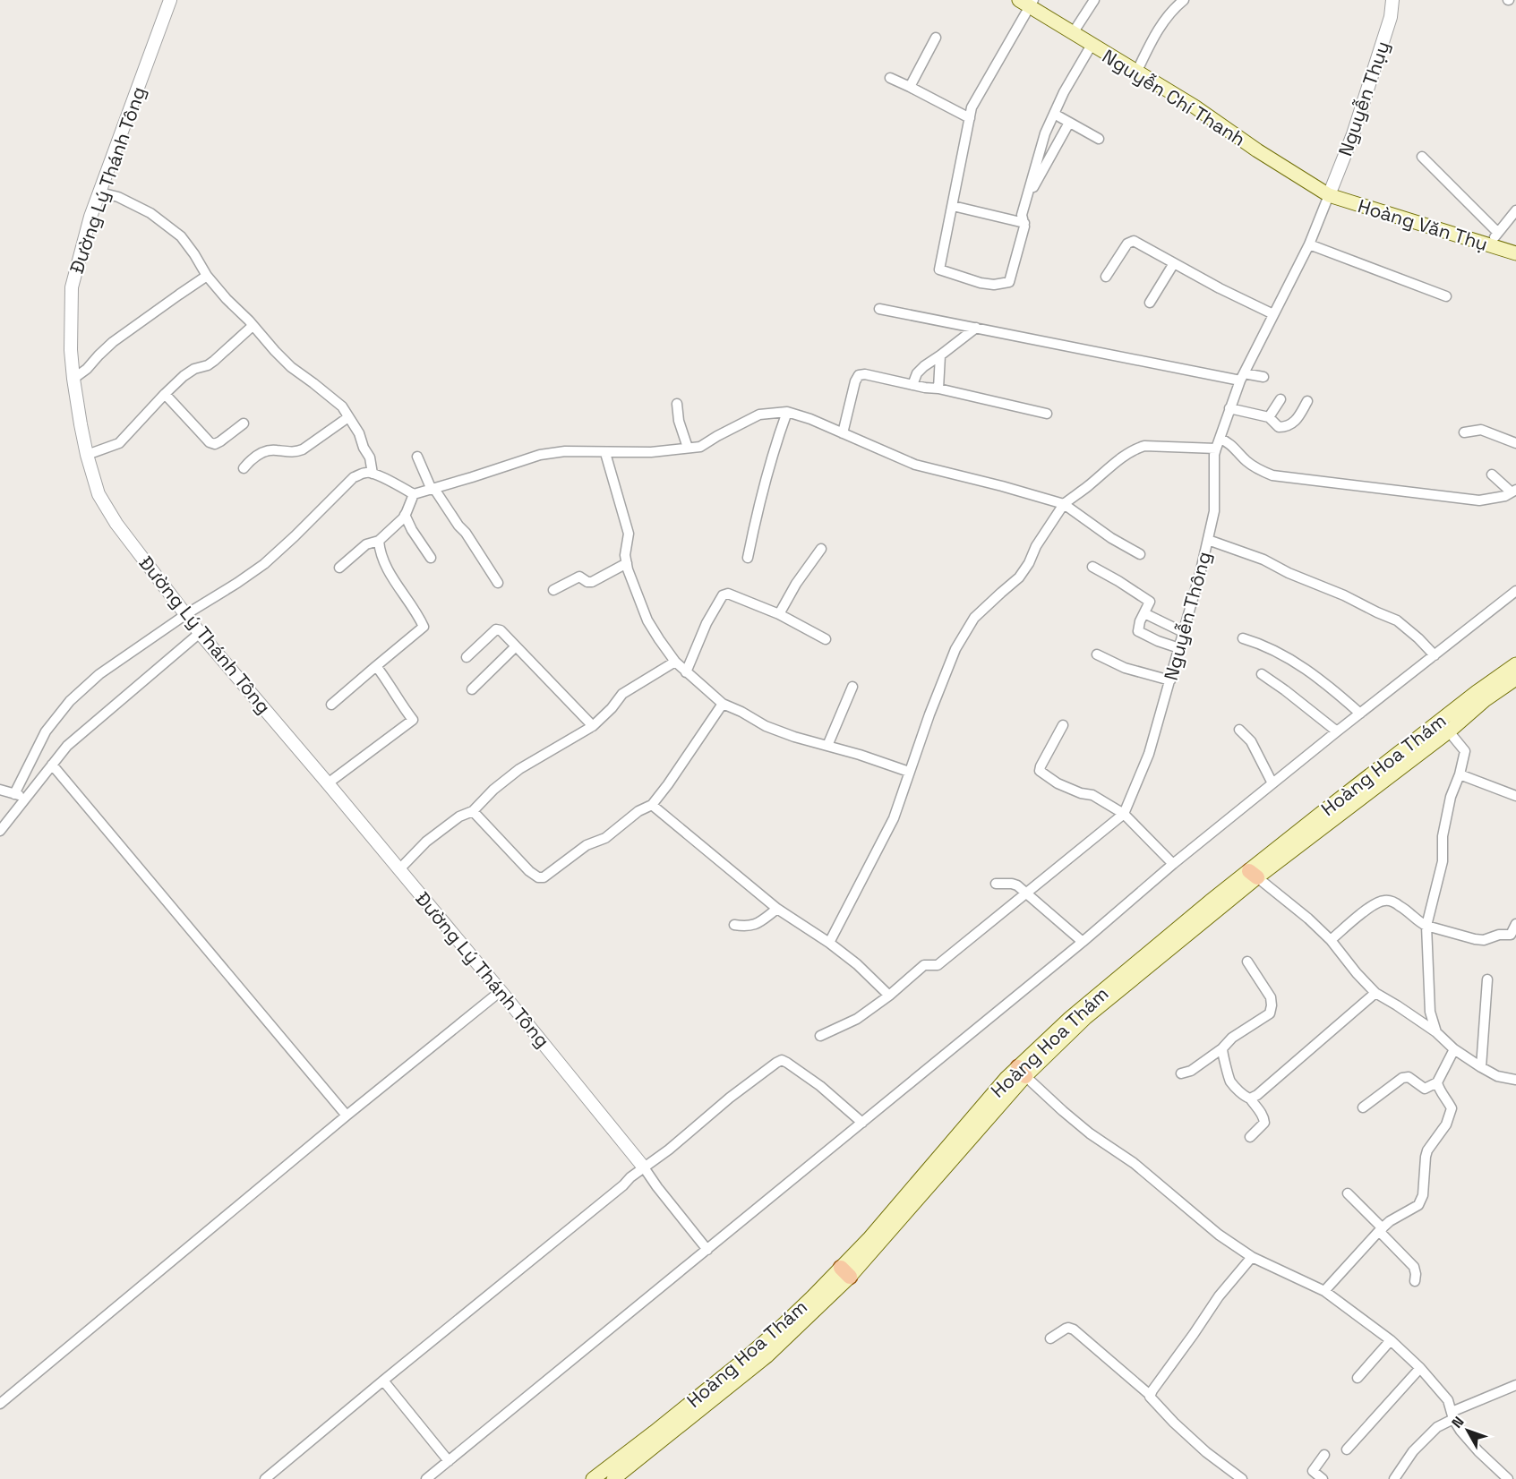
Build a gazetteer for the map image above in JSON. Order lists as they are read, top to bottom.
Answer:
{
  "streets": {
    "main road": ["Nguyễn Chí Thanh", "Hoàng Văn Thụ", "Hoàng Hoa Thám"],
    "street": ["Nguyễn Thụy", "Đường Lý Thánh Tông", "Nguyễn Thông"]
  },
  "crossings": [
    ["Nguyễn Chí Thanh", "Nguyễn Thụy"],
    ["Nguyễn Chí Thanh", "Hoàng Văn Thụ"],
    ["Nguyễn Chí Thanh", "Nguyễn Thông"],
    ["Nguyễn Thụy", "Hoàng Văn Thụ"],
    ["Nguyễn Thụy", "Nguyễn Thông"],
    ["Hoàng Văn Thụ", "Nguyễn Thông"]
  ],
  "north": "top left"
}
